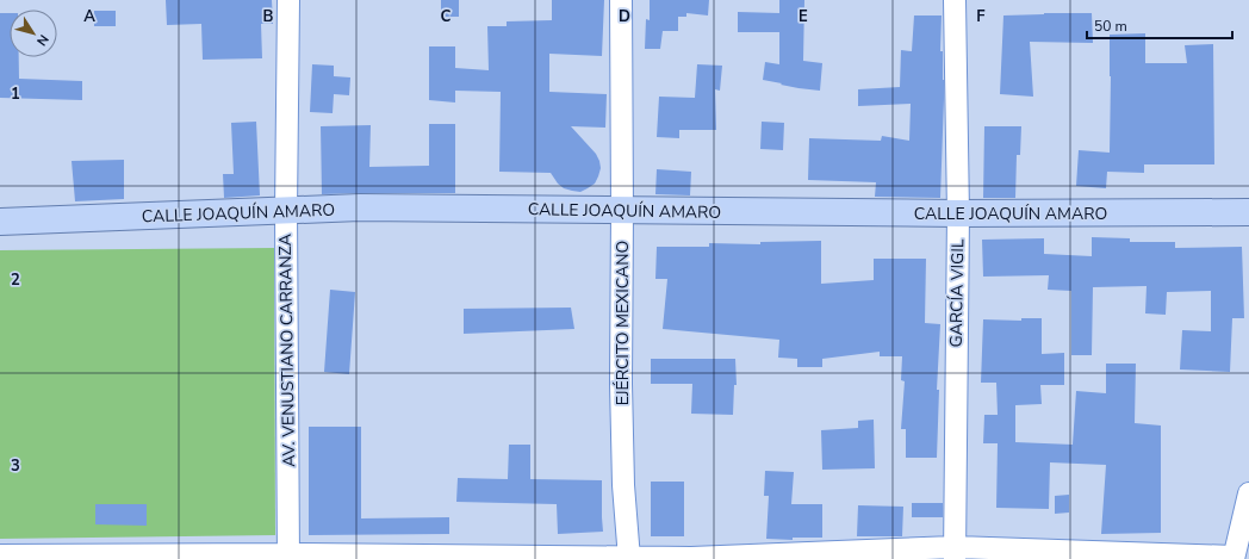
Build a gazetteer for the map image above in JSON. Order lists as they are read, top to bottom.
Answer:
{
  "streets": {
    "main road": ["CALLE JOAQUÍN AMARO"],
    "street": ["GARCÍA VIGIL", "EJÉRCITO MEXICANO", "AV. VENUSTIANO CARRANZA"]
  },
  "crossings": [
    ["CALLE JOAQUÍN AMARO", "GARCÍA VIGIL"],
    ["CALLE JOAQUÍN AMARO", "EJÉRCITO MEXICANO"],
    ["CALLE JOAQUÍN AMARO", "AV. VENUSTIANO CARRANZA"]
  ],
  "scale_bar": "50 m",
  "north": "bottom right",
  "grid": {
    "columns": [
      "A",
      "B",
      "C",
      "D",
      "E",
      "F"
    ],
    "rows": ["1", "2", "3"]
  }
}
